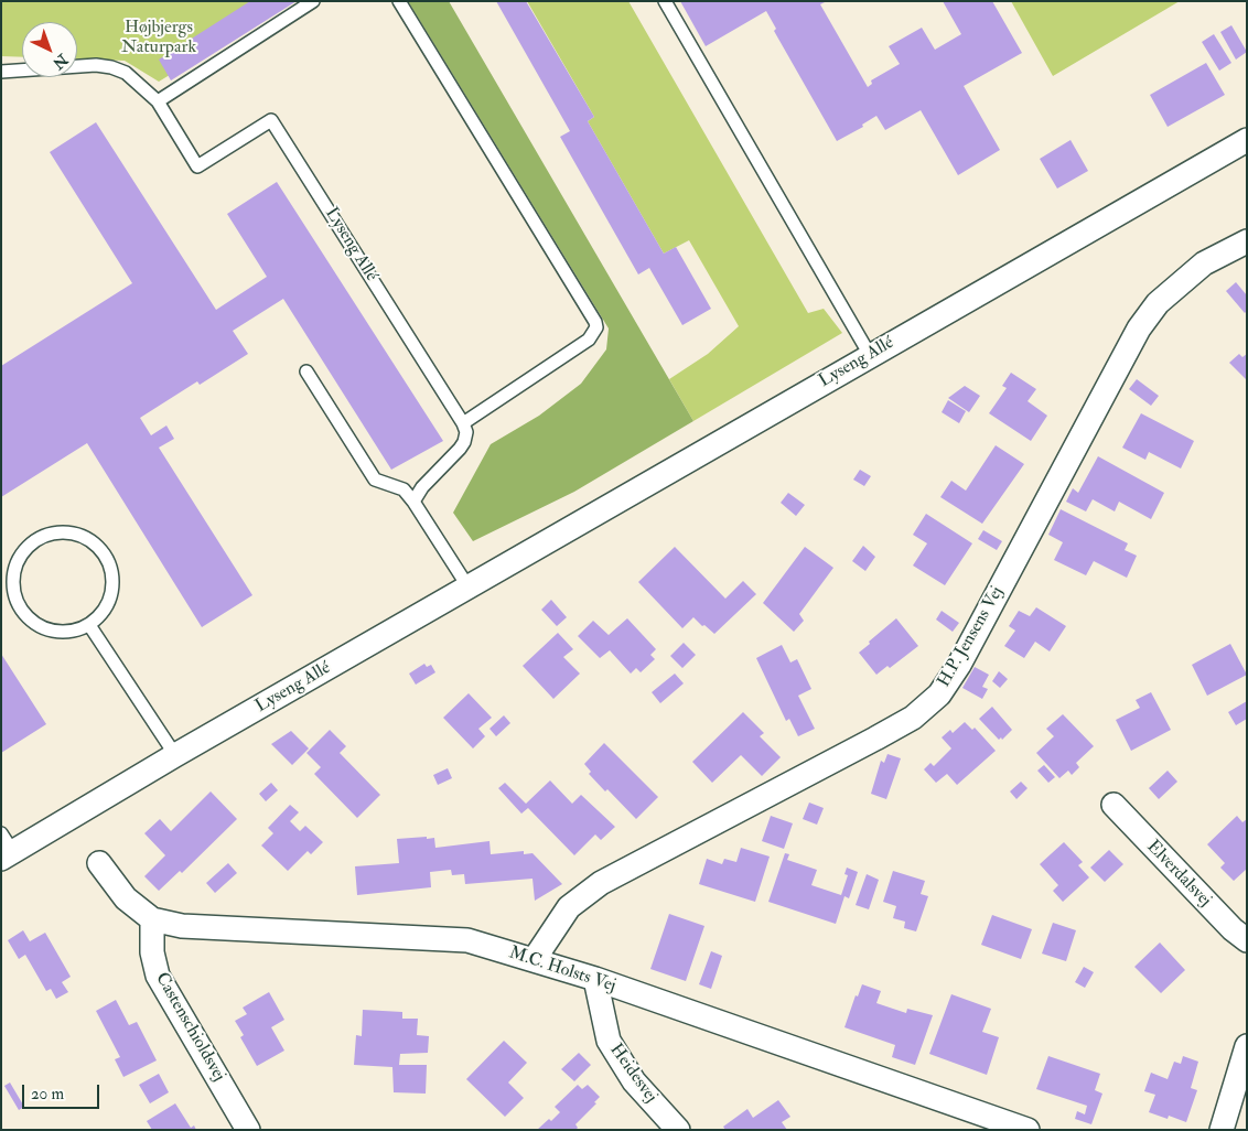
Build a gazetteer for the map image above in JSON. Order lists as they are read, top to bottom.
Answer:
{
  "streets": {
    "street": [
      "Lyseng Allé",
      "H.P. Jensens Vej",
      "Elverdalsvej",
      "M.C. Holsts Vej",
      "Castenschioldsvej",
      "Heidesvej"
    ]
  },
  "crossings": [
    ["H.P. Jensens Vej", "M.C. Holsts Vej"],
    ["M.C. Holsts Vej", "Castenschioldsvej"],
    ["M.C. Holsts Vej", "Heidesvej"]
  ],
  "parks": ["Højbjergs Naturpark"],
  "scale_bar": "20 m",
  "north": "bottom right"
}
